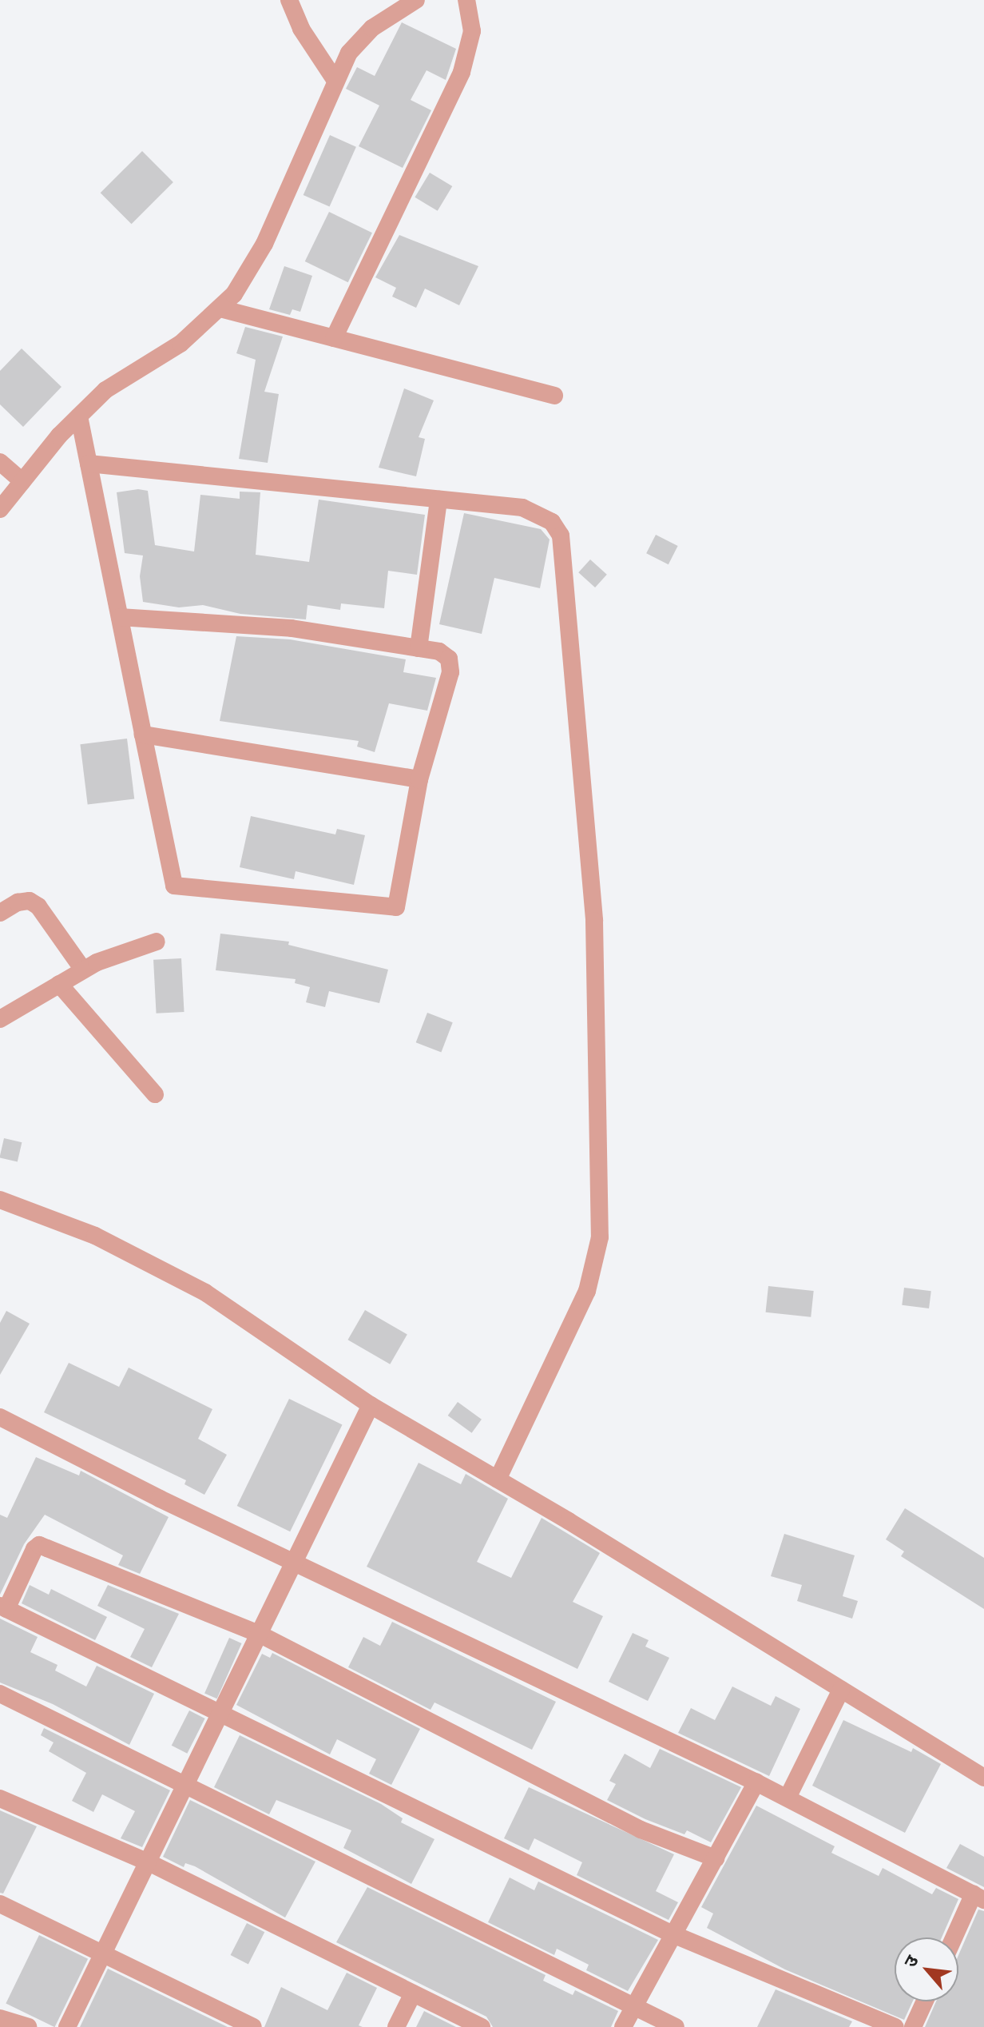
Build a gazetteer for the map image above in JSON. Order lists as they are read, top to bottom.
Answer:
{
  "north": "top left"
}
